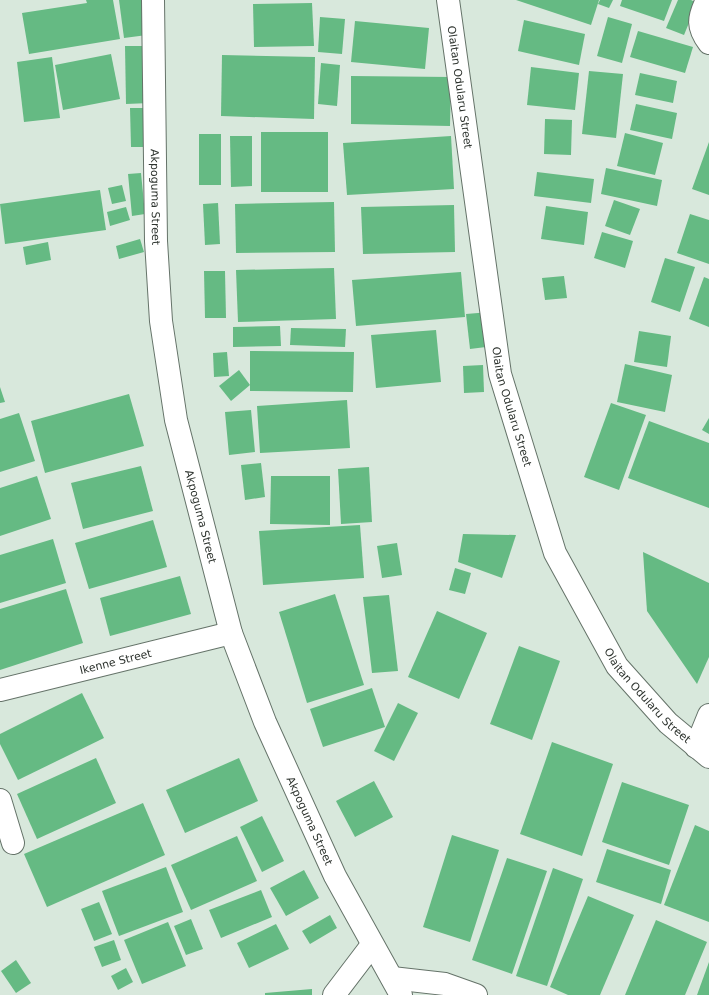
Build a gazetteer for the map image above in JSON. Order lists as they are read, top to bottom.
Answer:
{
  "streets": {
    "street": ["Olaitan Odularu Street", "Akpoguma Street", "Ikenne Street"]
  },
  "crossings": [
    ["Akpoguma Street", "Ikenne Street"]
  ]
}
